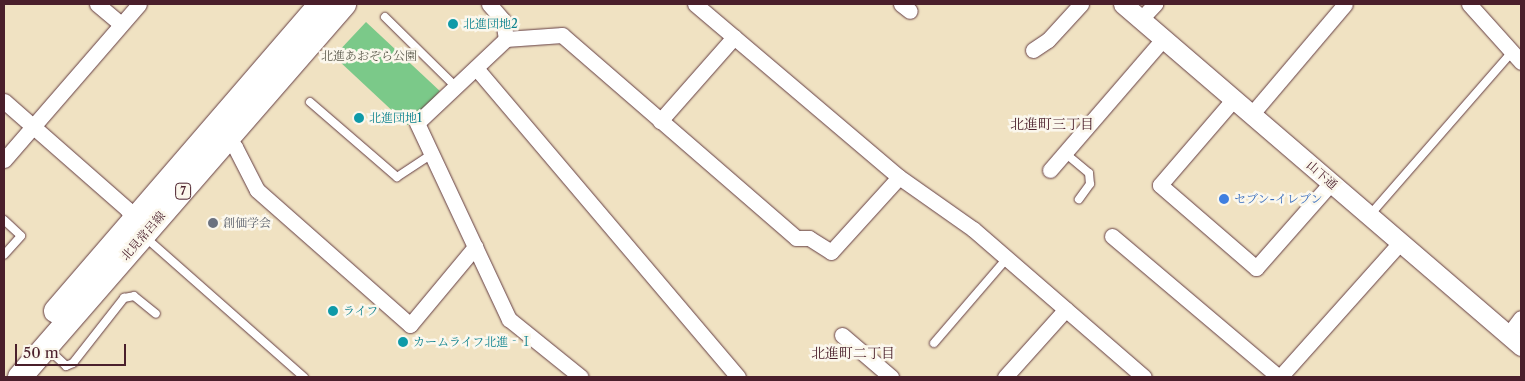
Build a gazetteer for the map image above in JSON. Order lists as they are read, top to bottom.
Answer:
{
  "streets": {
    "main road": ["7", "北見常呂線"],
    "street": ["山下通"]
  },
  "districts": ["北進町三丁目", "北進町二丁目"],
  "parks": ["北進あおぞら公園"],
  "places": [
    "北進団地2",
    "北進団地1",
    "セブン-イレブン",
    "創価学会",
    "ライフ",
    "カームライフ北進‐Ⅰ"
  ],
  "scale_bar": "50 m"
}
